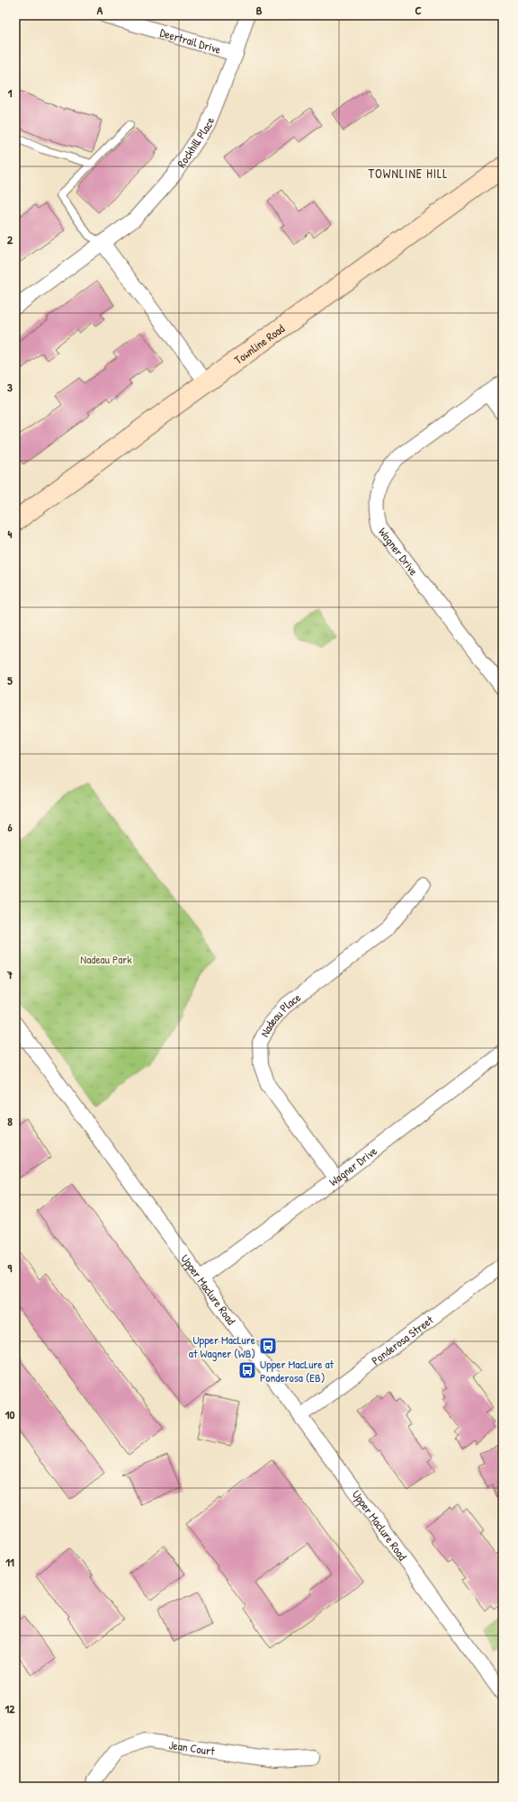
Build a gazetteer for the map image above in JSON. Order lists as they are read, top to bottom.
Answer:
{
  "streets": {
    "street": [
      "Deertrail Drive",
      "Rockhill Place",
      "Townline Road",
      "Wagner Drive",
      "Nadeau Place",
      "Upper Maclure Road",
      "Ponderosa Street",
      "Jean Court"
    ]
  },
  "crossings": [
    ["Deertrail Drive", "Rockhill Place"],
    ["Wagner Drive", "Nadeau Place"],
    ["Wagner Drive", "Upper Maclure Road"],
    ["Upper Maclure Road", "Ponderosa Street"]
  ],
  "districts": ["TOWNLINE HILL"],
  "parks": ["Nadeau Park"],
  "places": {
    "bus stop": ["Upper MacLure at Wagner (WB)", "Upper MacLure at Ponderosa (EB)"]
  },
  "grid": {
    "columns": ["A", "B", "C"],
    "rows": [
      "1",
      "2",
      "3",
      "4",
      "5",
      "6",
      "7",
      "8",
      "9",
      "10",
      "11",
      "12"
    ]
  }
}
